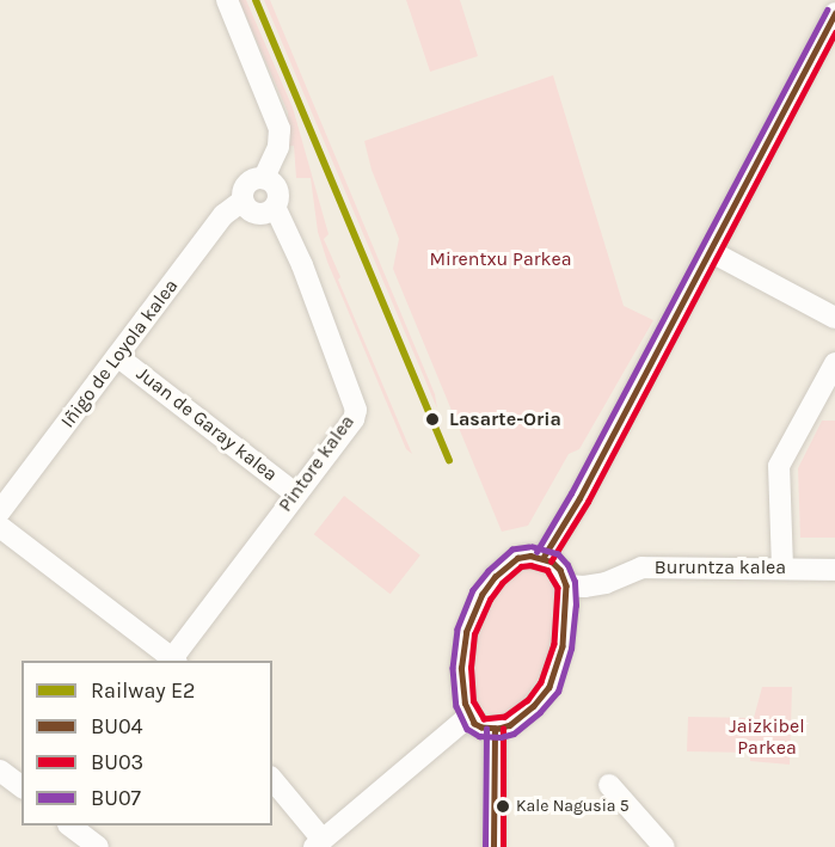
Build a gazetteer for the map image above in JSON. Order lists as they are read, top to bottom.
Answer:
{
  "streets": {
    "street": [
      "Iñigo de Loyola kalea",
      "Juan de Garay kalea",
      "Pintore kalea",
      "Buruntza kalea"
    ]
  },
  "crossings": [
    ["Iñigo de Loyola kalea", "Juan de Garay kalea"],
    ["Iñigo de Loyola kalea", "Pintore kalea"],
    ["Juan de Garay kalea", "Pintore kalea"]
  ],
  "parks": ["Mirentxu Parkea", "Jaizkibel Parkea"],
  "places": ["Lasarte-Oria", "Kale Nagusia 5"],
  "lines": [
    "rail line E2",
    "transit line BU07",
    "transit line BU04",
    "transit line BU03"
  ],
  "legend": [
    "Railway E2",
    "BU04",
    "BU03",
    "BU07"
  ]
}
